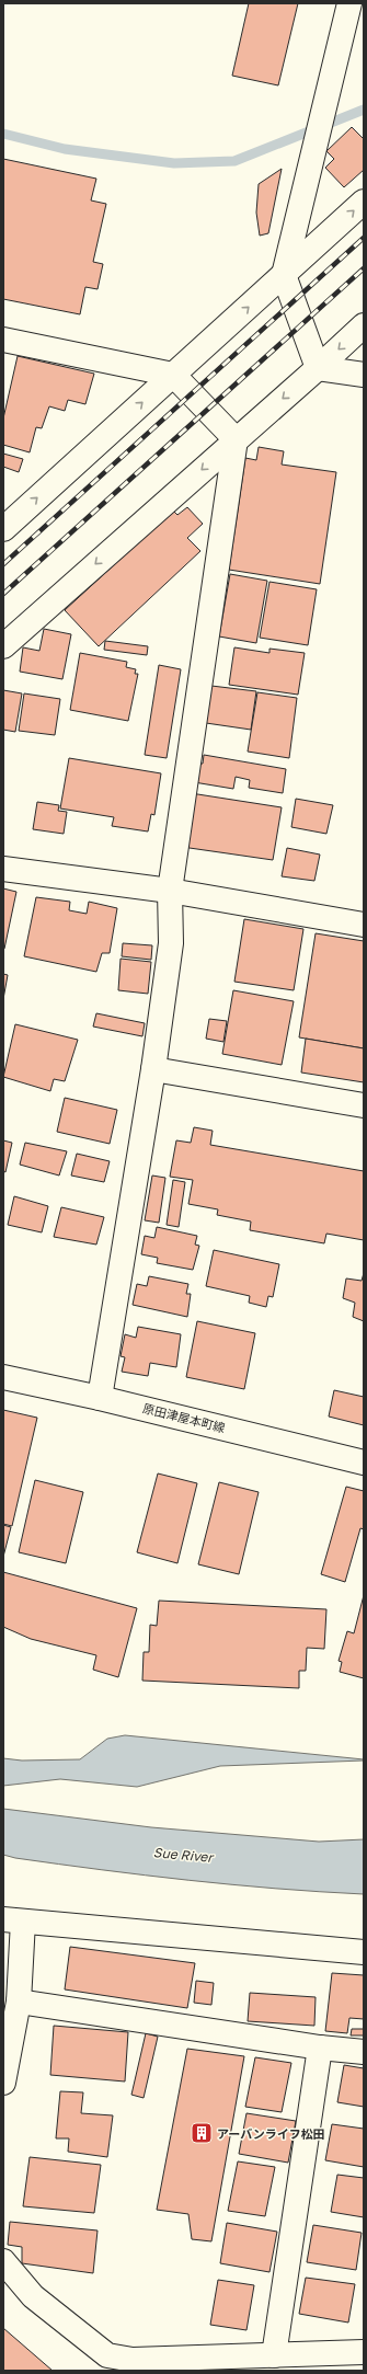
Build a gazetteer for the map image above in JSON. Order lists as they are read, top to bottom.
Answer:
{
  "streets": {
    "street": ["原田津屋本町線"]
  },
  "water": ["Sue River"],
  "places": {
    "building": ["アーバンライフ松田"]
  }
}
